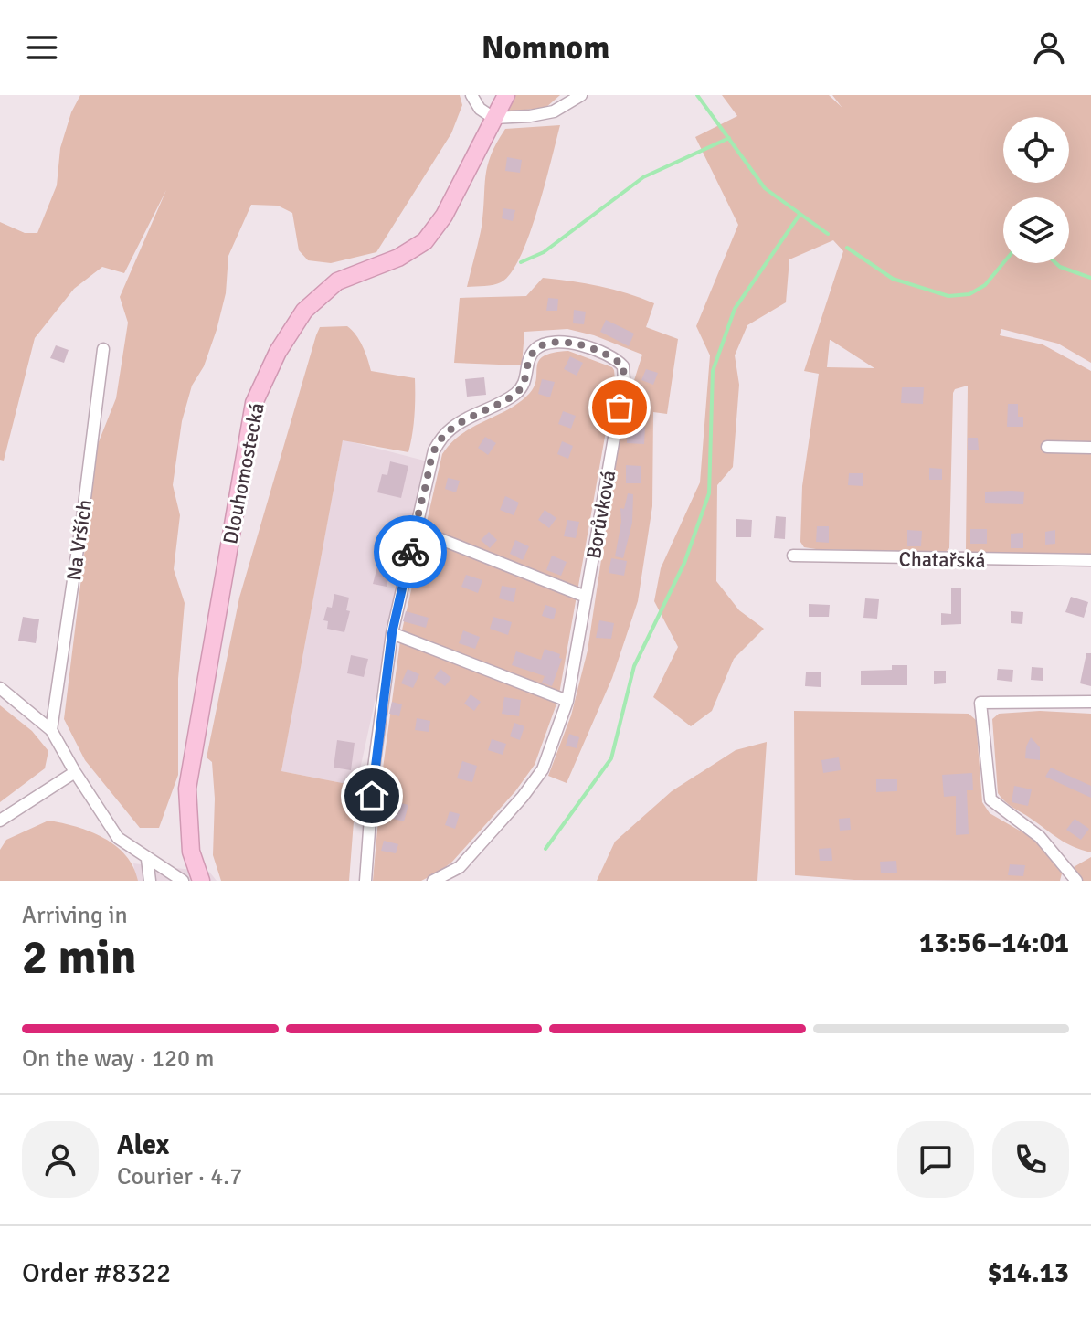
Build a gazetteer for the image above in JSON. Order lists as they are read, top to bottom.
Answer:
{
  "streets": {
    "street": [
      "Dlouhomostecká",
      "Borůvková",
      "Na Vrších",
      "Chatařská"
    ]
  },
  "page": {
    "header": "Nomnom",
    "heading": ["2 min", "Arriving in", "13:56–14:01"],
    "panel": [
      "Alex",
      "Courier · 4.7",
      "Order #8322",
      "$14.13"
    ],
    "bar": "On the way · 120 m"
  }
}
